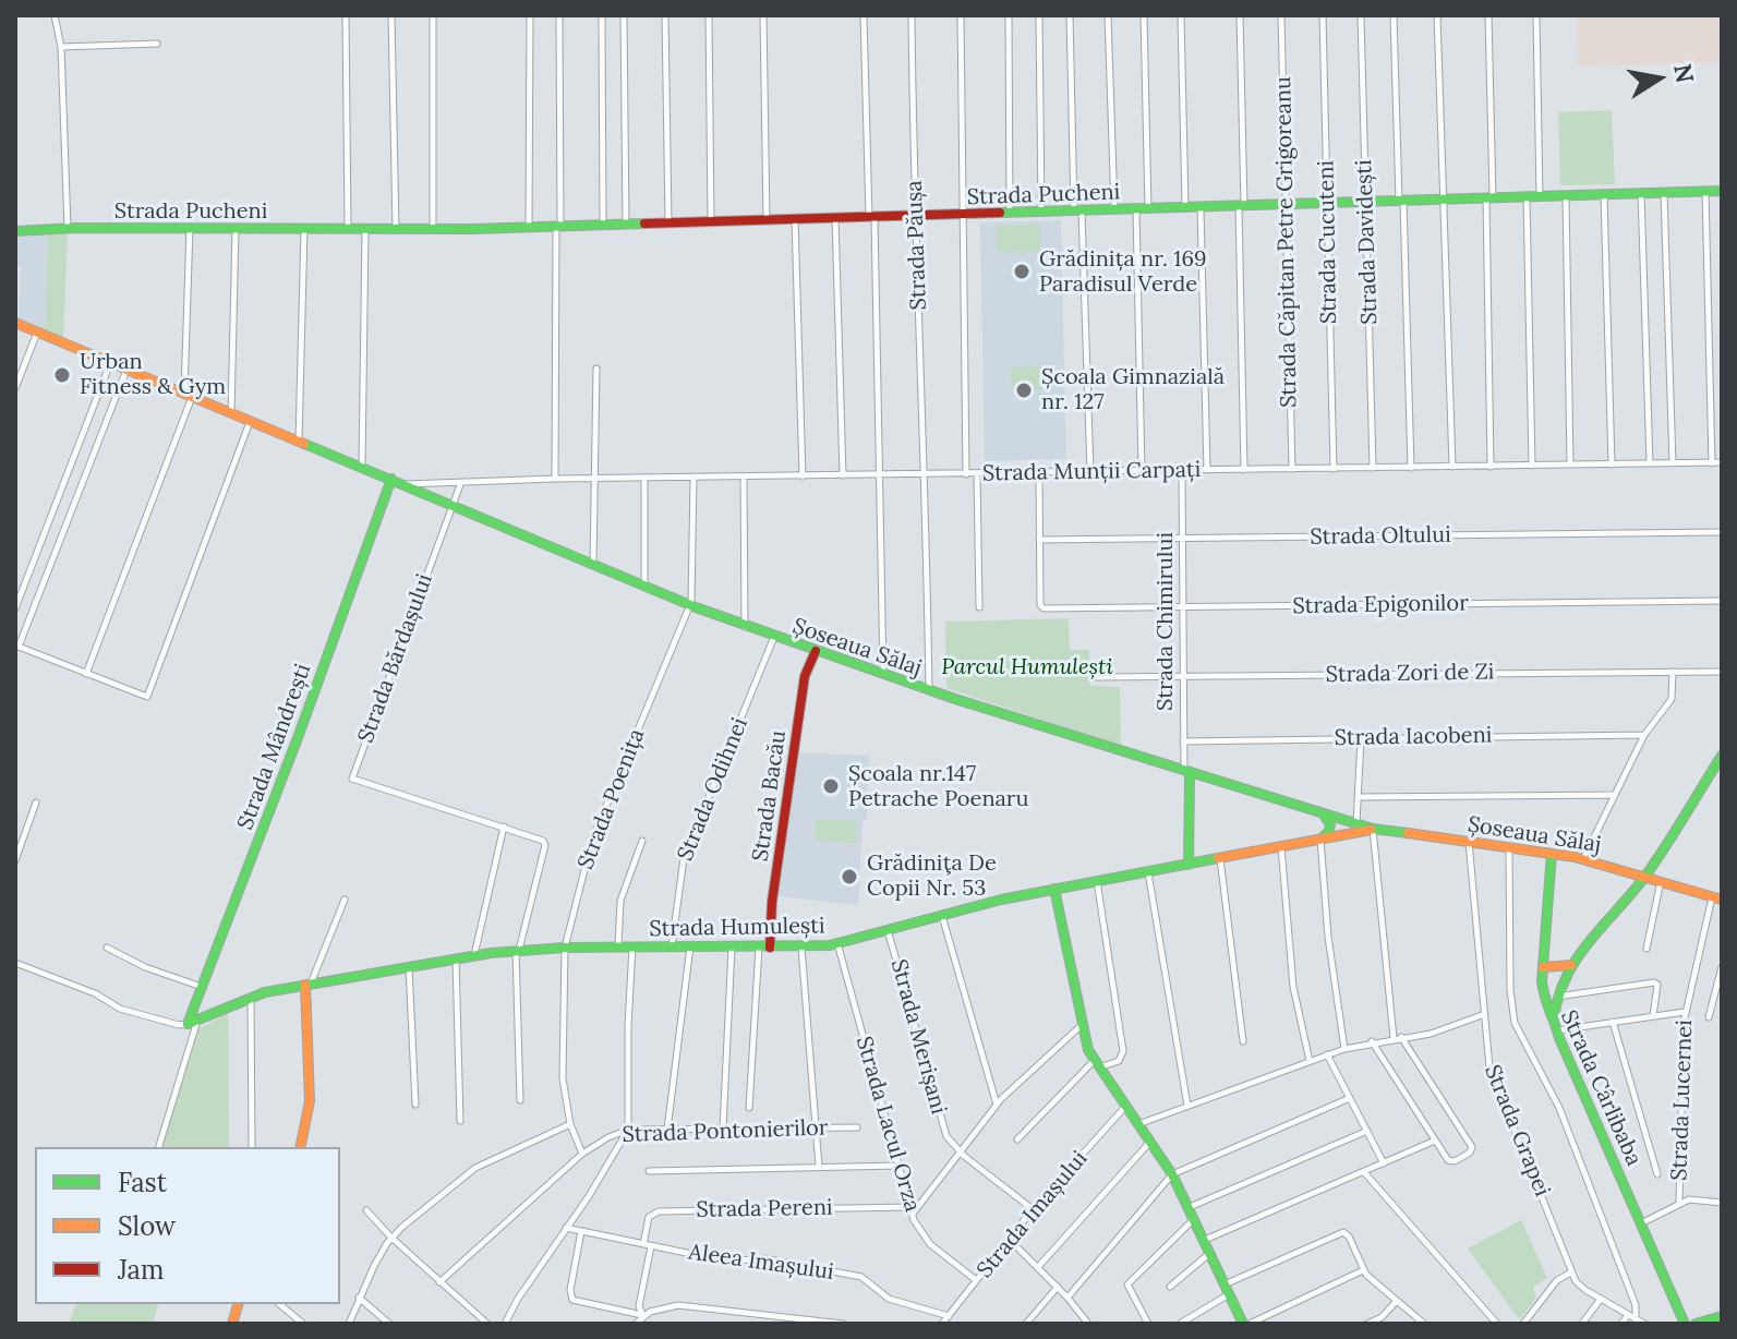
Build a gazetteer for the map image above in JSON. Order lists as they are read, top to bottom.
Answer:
{
  "streets": {
    "street": [
      "Strada Pucheni",
      "Strada Căpitan Petre Grigoreanu",
      "Strada Cucuteni",
      "Strada Davidești",
      "Strada Păușa",
      "Strada Munții Carpați",
      "Strada Oltului",
      "Strada Epigonilor",
      "Strada Chimirului",
      "Șoseaua Sălaj",
      "Strada Bărdașului",
      "Strada Zori de Zi",
      "Strada Iacobeni",
      "Strada Mândrești",
      "Strada Odihnei",
      "Strada Bacău",
      "Strada Poenița",
      "Strada Humulești",
      "Strada Merișani",
      "Strada Cârlibaba",
      "Strada Lucernei",
      "Strada Lacul Orza",
      "Strada Grapei",
      "Strada Pontonierilor",
      "Strada Pereni",
      "Strada Imașului",
      "Aleea Imașului"
    ]
  },
  "crossings": [
    ["Strada Pucheni", "Strada Căpitan Petre Grigoreanu"],
    ["Strada Pucheni", "Strada Cucuteni"],
    ["Strada Pucheni", "Strada Davidești"],
    ["Strada Pucheni", "Strada Păușa"],
    ["Strada Căpitan Petre Grigoreanu", "Strada Munții Carpați"],
    ["Strada Cucuteni", "Strada Munții Carpați"],
    ["Strada Davidești", "Strada Munții Carpați"],
    ["Strada Păușa", "Strada Munții Carpați"],
    ["Strada Păușa", "Șoseaua Sălaj"],
    ["Strada Munții Carpați", "Strada Chimirului"],
    ["Strada Munții Carpați", "Șoseaua Sălaj"],
    ["Strada Oltului", "Strada Epigonilor"],
    ["Strada Oltului", "Strada Chimirului"],
    ["Strada Epigonilor", "Strada Chimirului"],
    ["Strada Chimirului", "Șoseaua Sălaj"],
    ["Strada Chimirului", "Strada Zori de Zi"],
    ["Strada Chimirului", "Strada Iacobeni"],
    ["Strada Chimirului", "Strada Humulești"],
    ["Șoseaua Sălaj", "Strada Bărdașului"],
    ["Șoseaua Sălaj", "Strada Mândrești"],
    ["Șoseaua Sălaj", "Strada Odihnei"],
    ["Șoseaua Sălaj", "Strada Bacău"],
    ["Șoseaua Sălaj", "Strada Poenița"],
    ["Șoseaua Sălaj", "Strada Humulești"],
    ["Șoseaua Sălaj", "Strada Cârlibaba"],
    ["Șoseaua Sălaj", "Strada Lucernei"],
    ["Șoseaua Sălaj", "Strada Grapei"],
    ["Strada Mândrești", "Strada Humulești"],
    ["Strada Odihnei", "Strada Humulești"],
    ["Strada Bacău", "Strada Humulești"],
    ["Strada Poenița", "Strada Humulești"],
    ["Strada Poenița", "Strada Pontonierilor"],
    ["Strada Humulești", "Strada Merișani"],
    ["Strada Humulești", "Strada Lacul Orza"],
    ["Strada Merișani", "Strada Imașului"],
    ["Strada Lacul Orza", "Strada Pereni"],
    ["Strada Lacul Orza", "Strada Imașului"],
    ["Strada Pereni", "Aleea Imașului"],
    ["Strada Imașului", "Aleea Imașului"]
  ],
  "parks": ["Parcul Humulești"],
  "places": [
    "Grădinița nr. 169 Paradisul Verde",
    "Urban Fitness & Gym",
    "Școala Gimnazială nr. 127",
    "Școala nr.147 Petrache Poenaru",
    "Grădiniţa De Copii Nr. 53"
  ],
  "legend": ["Fast", "Slow", "Jam"],
  "north": "right"
}
